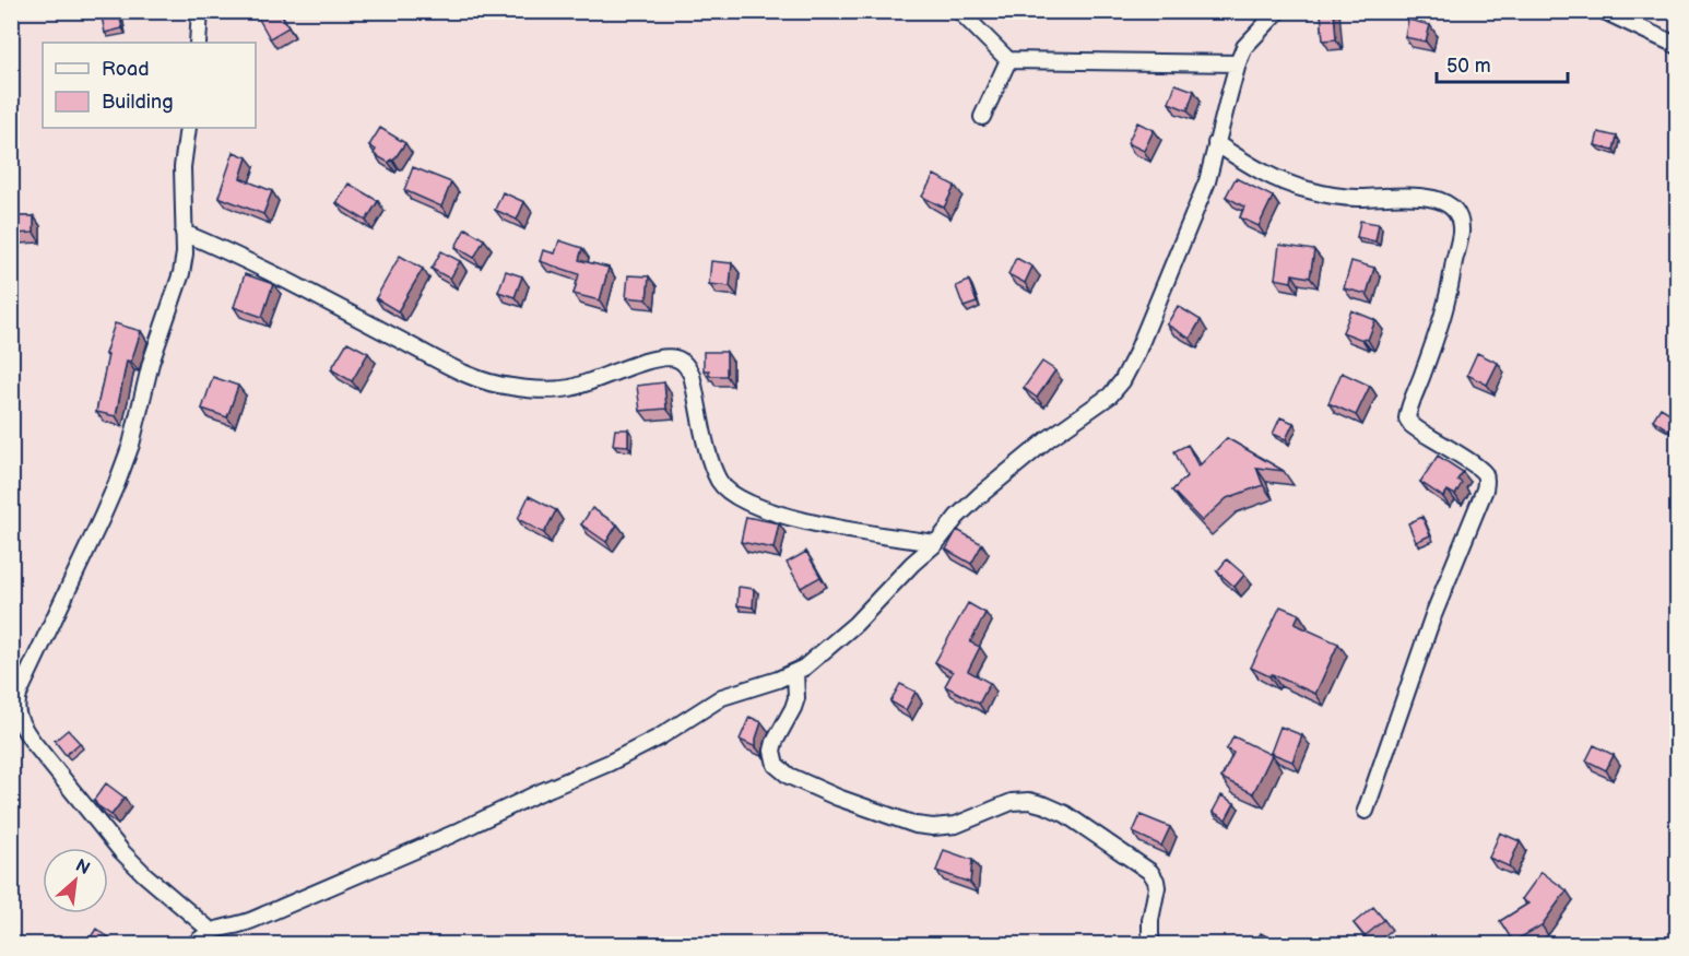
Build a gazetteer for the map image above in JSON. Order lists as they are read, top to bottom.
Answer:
{
  "legend": ["Road", "Building"],
  "scale_bar": "50 m",
  "north": "top right"
}
